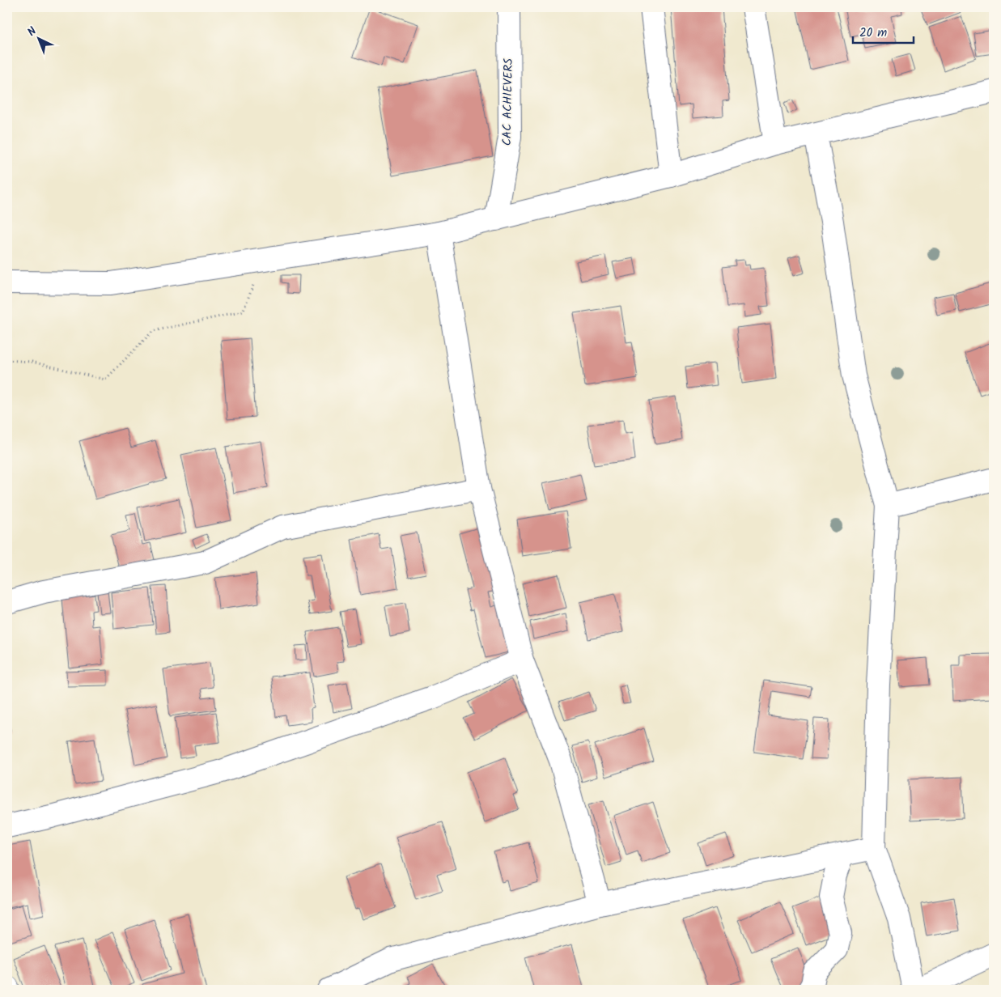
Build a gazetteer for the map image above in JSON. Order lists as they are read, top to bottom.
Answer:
{
  "streets": {
    "street": ["CAC ACHIEVERS"]
  },
  "scale_bar": "20 m",
  "north": "top left"
}
